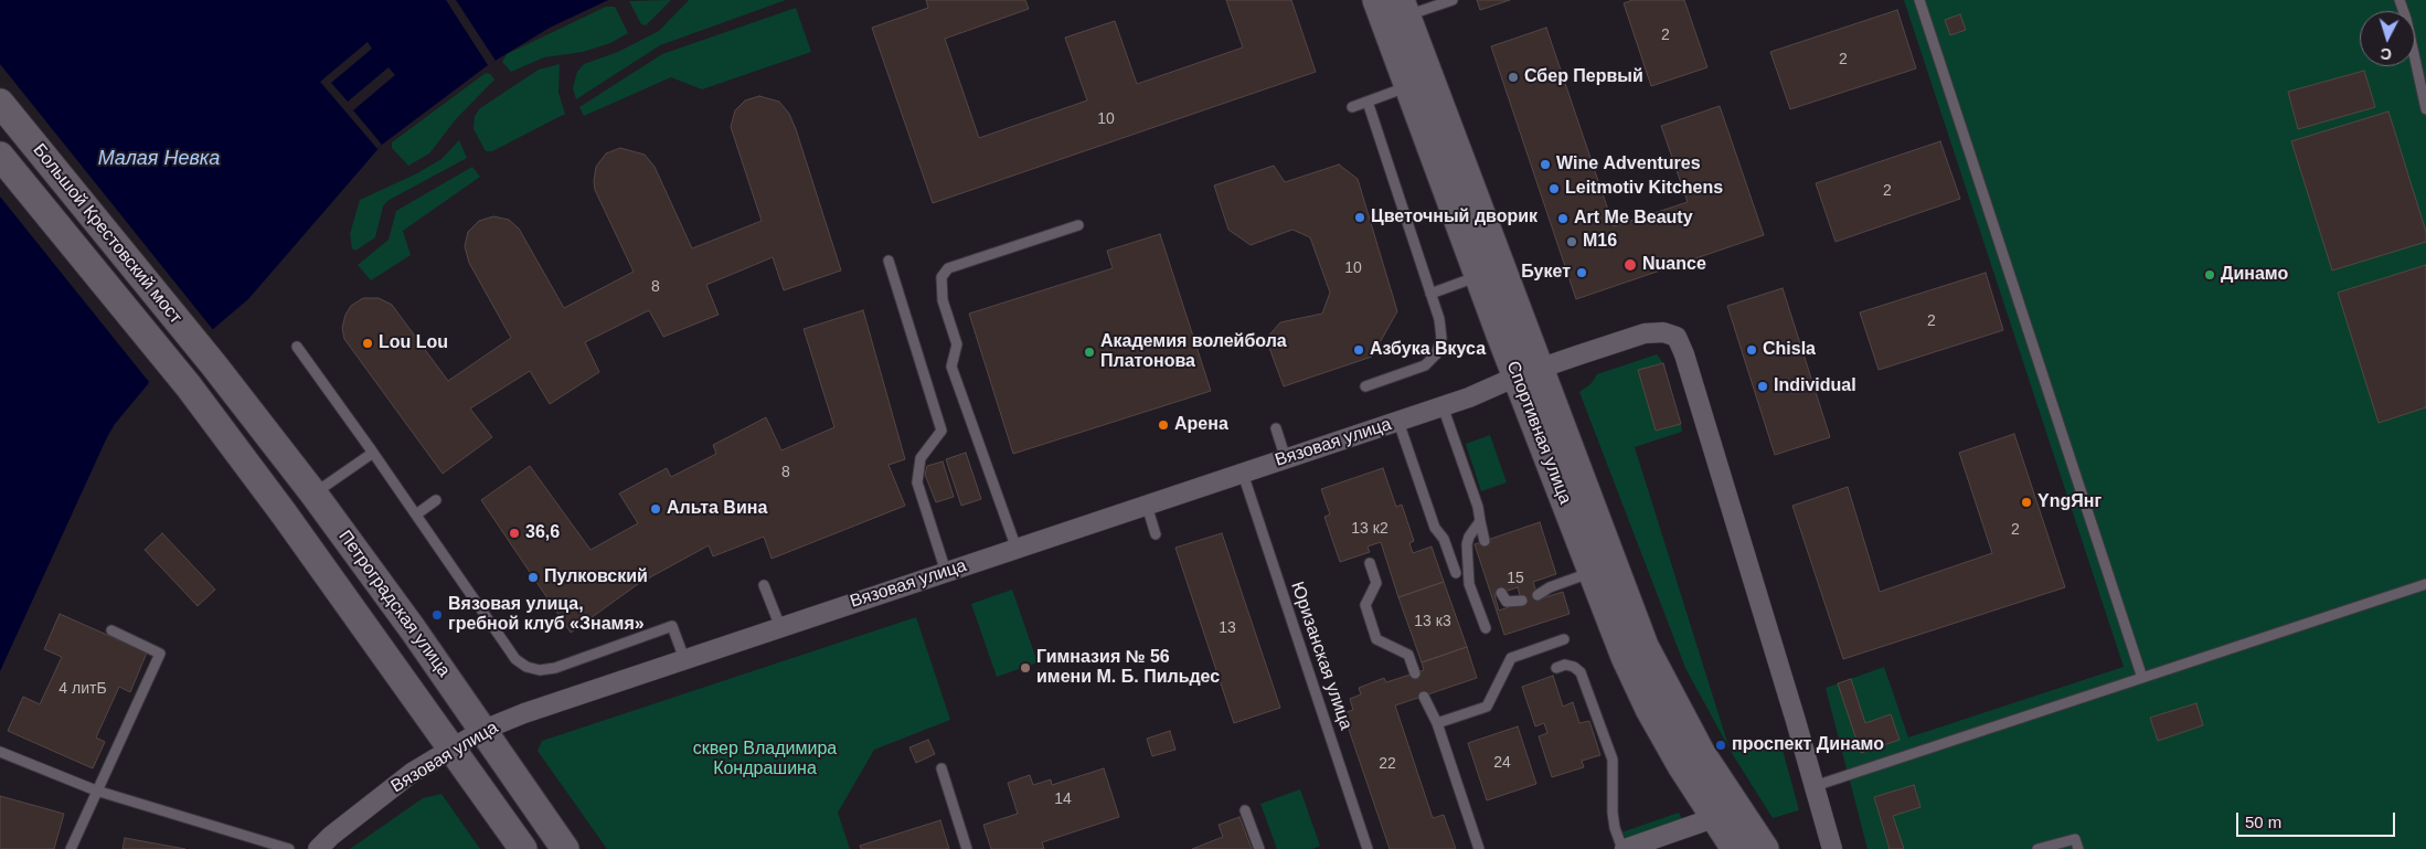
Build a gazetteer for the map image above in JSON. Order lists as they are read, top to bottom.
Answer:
{
  "streets": {
    "street": [
      "Большой Крестовский мост",
      "Спортивная улица",
      "Вязовая улица",
      "Петроградская улица"
    ],
    "lane": ["Юризанская улица"]
  },
  "crossings": [
    ["Большой Крестовский мост", "Петроградская улица"],
    ["Спортивная улица", "Вязовая улица"],
    ["Вязовая улица", "Петроградская улица"],
    ["Вязовая улица", "Юризанская улица"]
  ],
  "water": ["Малая Невка"],
  "parks": ["сквер Владимира Кондрашина"],
  "places": [
    "Сбер Первый",
    "Wine Adventures",
    "Leitmotiv Kitchens",
    "Цветочный дворик",
    "Art Me Beauty",
    "M16",
    "Nuance",
    "Букет",
    "Динамо",
    "Lou Lou",
    "Азбука Вкуса",
    "Chisla",
    "Академия волейбола Платонова",
    "Individual",
    "Арена",
    "YngЯнг",
    "Альта Вина",
    "36,6",
    "Пулковский",
    "Вязовая улица, гребной клуб «Знамя»",
    "Гимназия № 56 имени М. Б. Пильдес",
    "проспект Динамо"
  ],
  "house_numbers": [
    "2",
    "2",
    "10",
    "2",
    "10",
    "8",
    "2",
    "8",
    "13 к2",
    "2",
    "15",
    "13 к3",
    "13",
    "4 литБ",
    "24",
    "22",
    "14"
  ],
  "scale_bar": "50 m",
  "north": "bottom"
}
